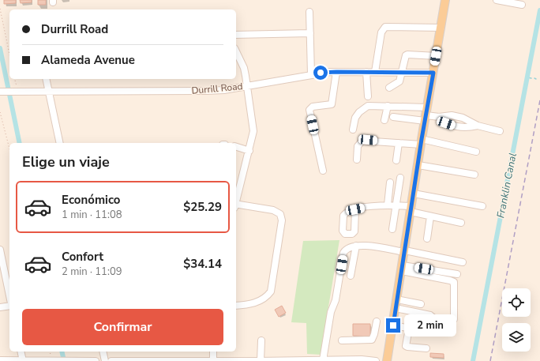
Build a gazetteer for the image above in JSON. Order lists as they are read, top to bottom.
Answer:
{
  "streets": {
    "street": ["Durrill Road"]
  },
  "water": ["Franklin Canal"],
  "page": {
    "banner": ["Durrill Road", "Alameda Avenue"],
    "heading": "Elige un viaje",
    "list": [
      {
        "name": "Económico",
        "note": "1 min · 11:08",
        "value": "$25.29"
      },
      {
        "name": "Confort",
        "note": "2 min · 11:09",
        "value": "$34.14"
      }
    ],
    "buttons": "Confirmar",
    "bubble": "2 min"
  }
}
